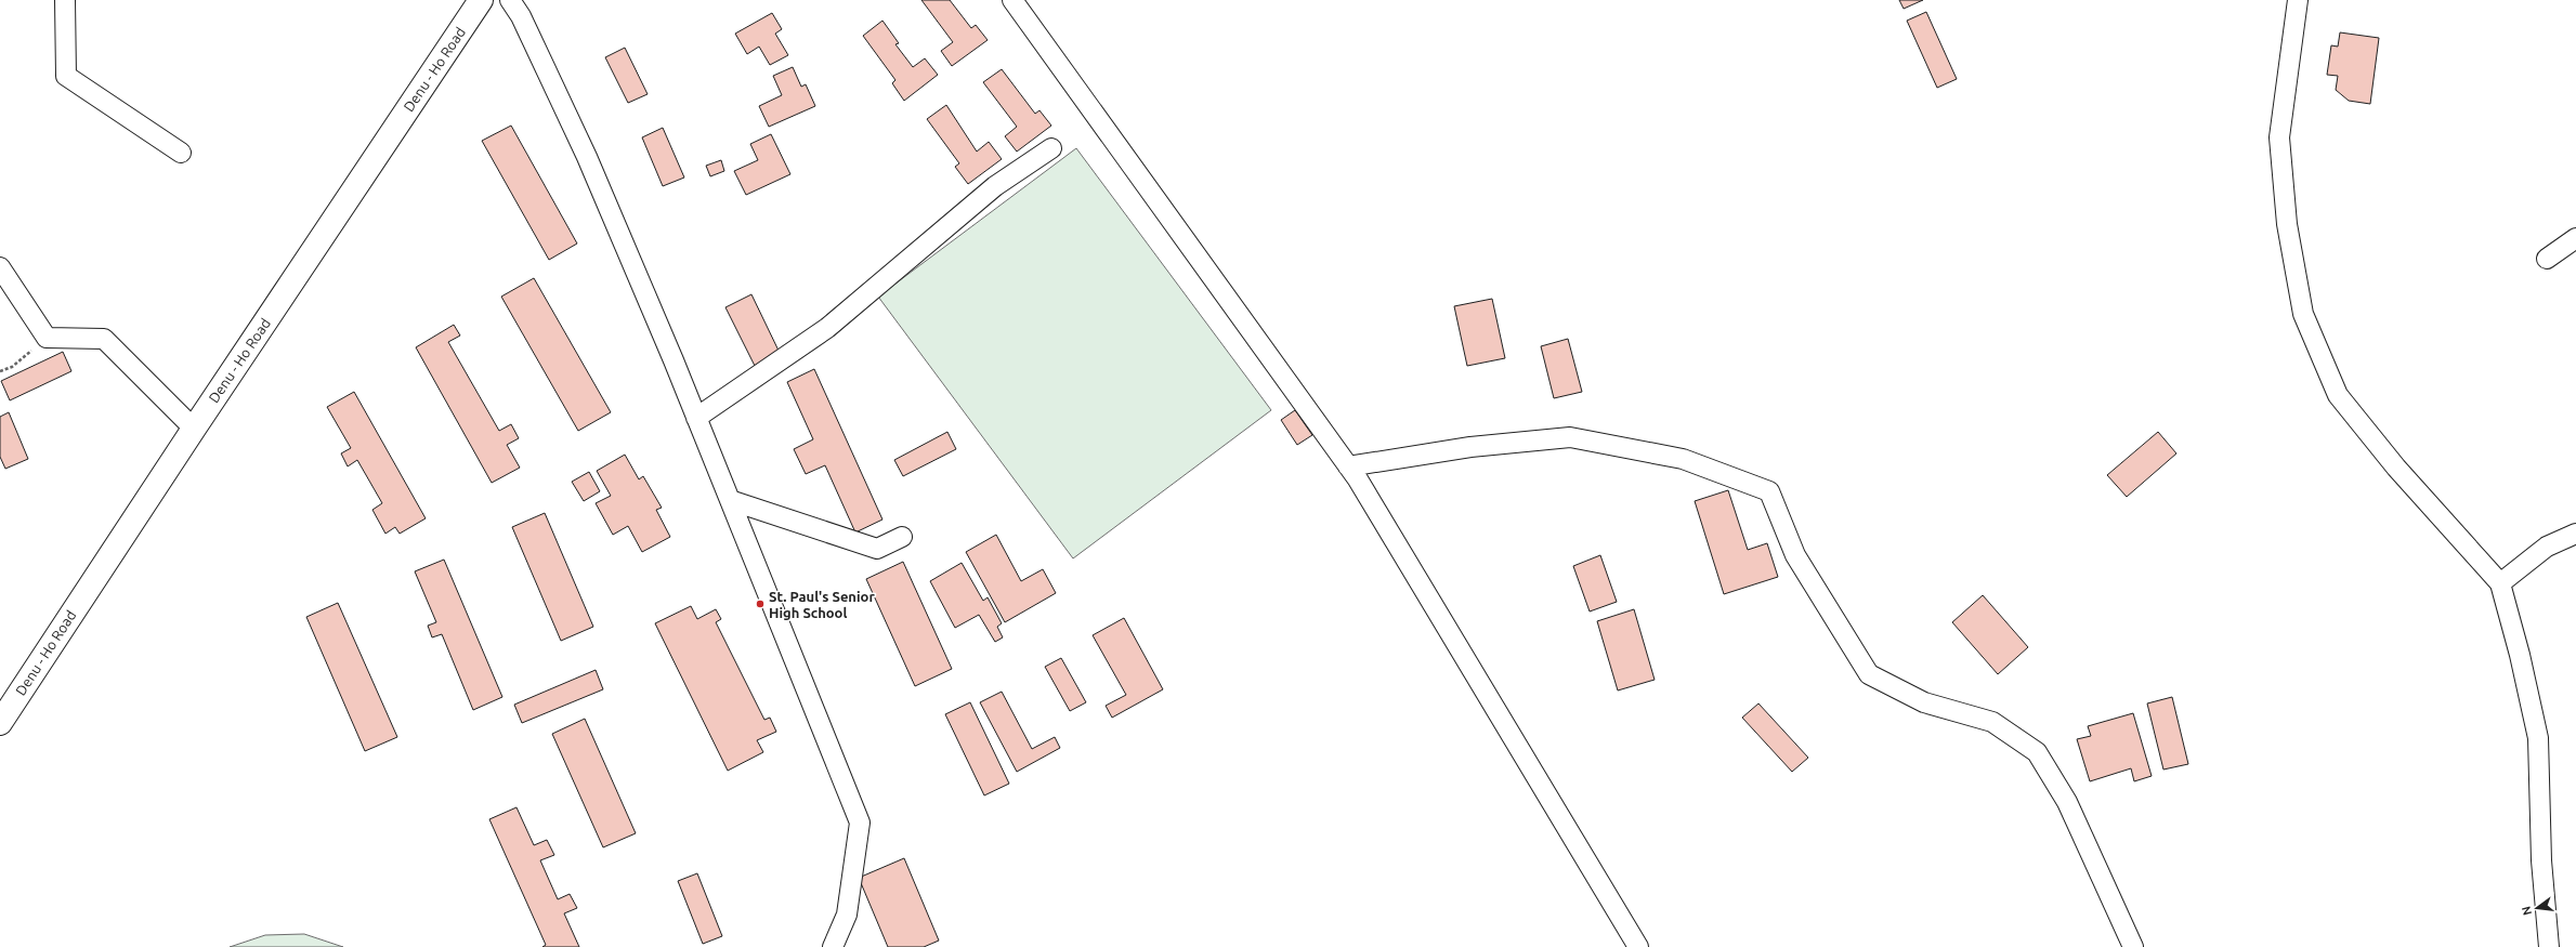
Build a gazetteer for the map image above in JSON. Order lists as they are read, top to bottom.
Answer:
{
  "streets": {
    "main road": ["Denu - Ho Road"]
  },
  "places": ["St. Paul's Senior High School"],
  "north": "left"
}
